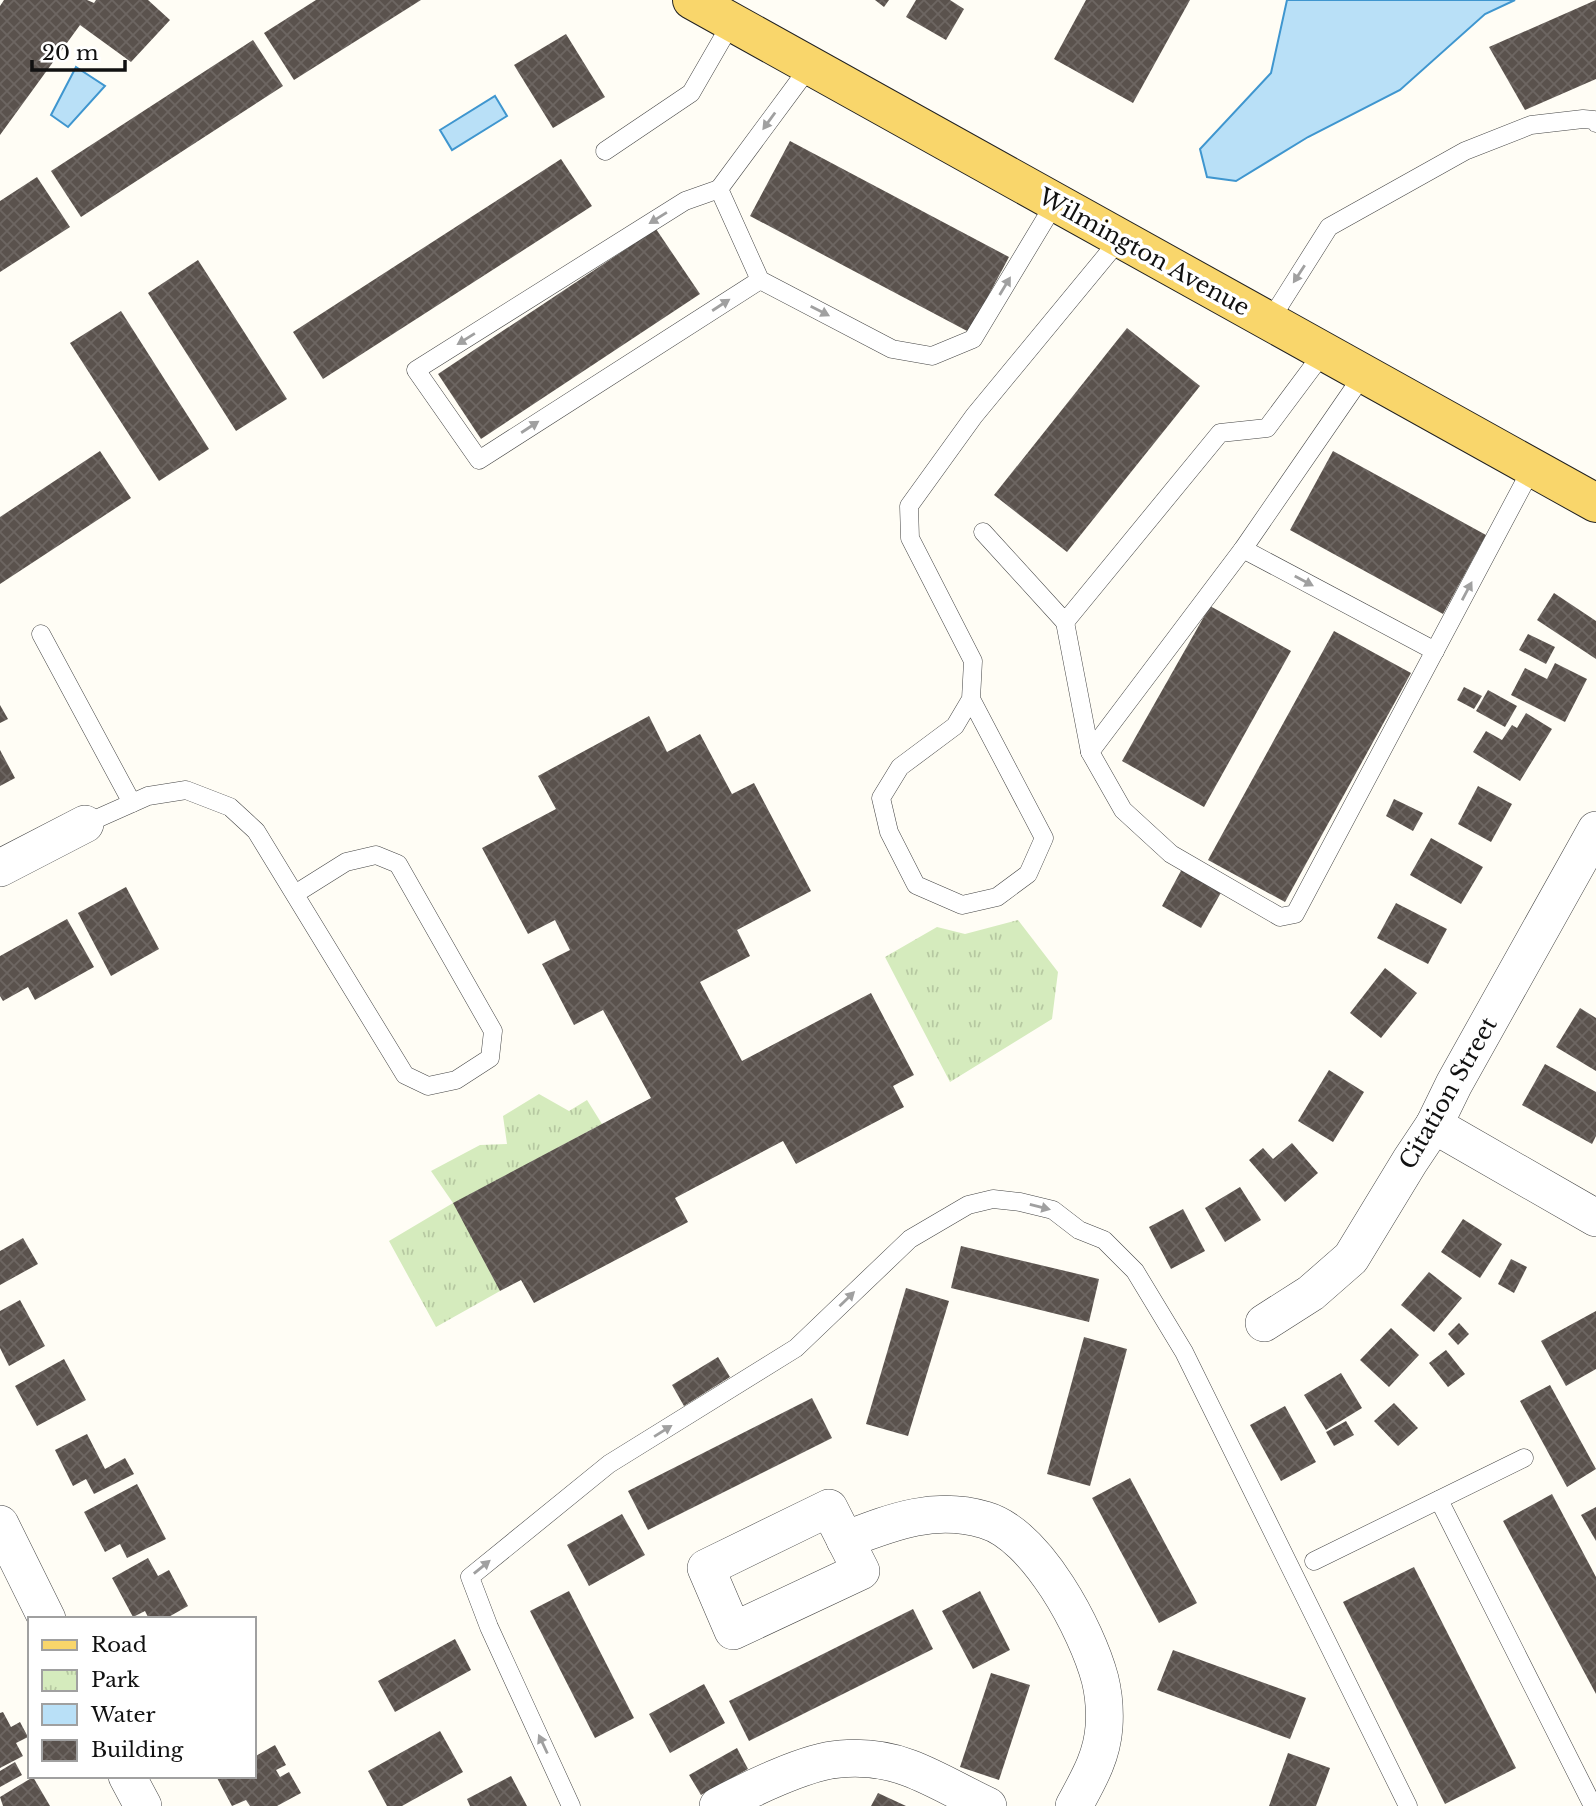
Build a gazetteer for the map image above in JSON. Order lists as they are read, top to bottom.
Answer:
{
  "streets": {
    "main road": ["Wilmington Avenue"],
    "street": ["Citation Street"]
  },
  "legend": [
    "Road",
    "Park",
    "Water",
    "Building"
  ],
  "scale_bar": "20 m"
}
